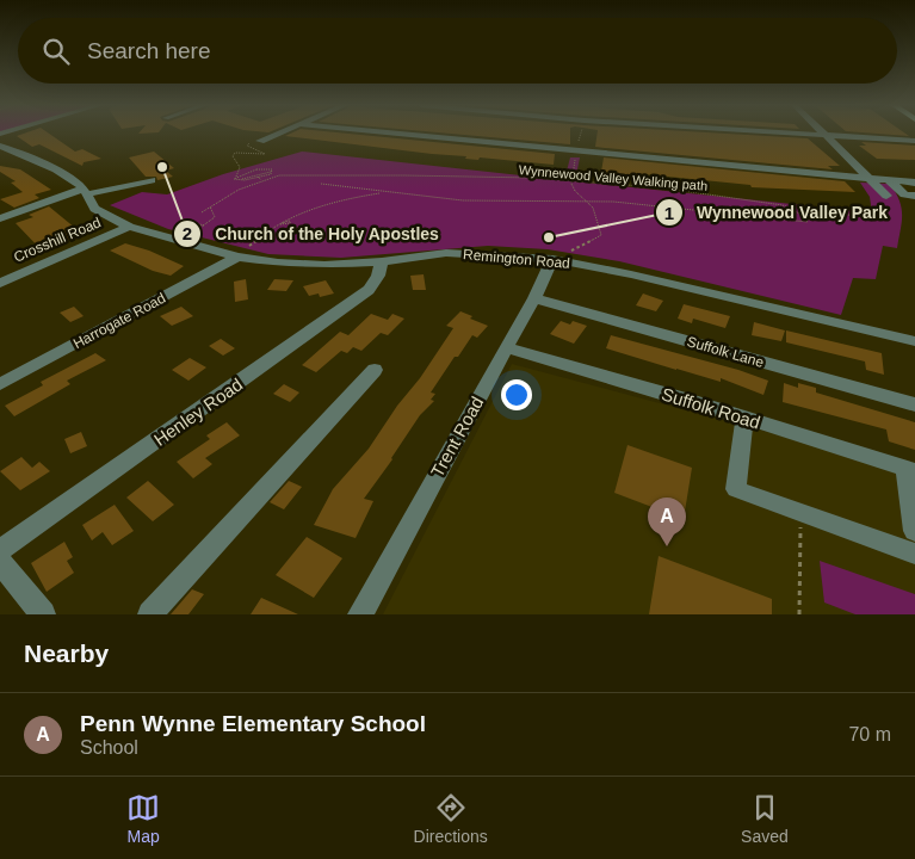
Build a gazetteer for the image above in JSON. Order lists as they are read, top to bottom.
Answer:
{
  "streets": {
    "street": [
      "Crosshill Road",
      "Remington Road",
      "Harrogate Road",
      "Suffolk Lane",
      "Suffolk Road",
      "Henley Road",
      "Trent Road"
    ],
    "path": ["Wynnewood Valley Walking path"]
  },
  "crossings": [
    ["Crosshill Road", "Remington Road"],
    ["Remington Road", "Harrogate Road"],
    ["Remington Road", "Henley Road"],
    ["Remington Road", "Trent Road"],
    ["Suffolk Lane", "Trent Road"],
    ["Suffolk Road", "Trent Road"]
  ],
  "places": ["Church of the Holy Apostles", "Wynnewood Valley Park"],
  "page": {
    "search": "Search here",
    "pins": "A",
    "heading": "Nearby",
    "list": [
      {
        "mark": "A",
        "name": "Penn Wynne Elementary School",
        "note": "School",
        "value": "70 m"
      }
    ],
    "nav": ["Map", "Directions", "Saved"]
  }
}
